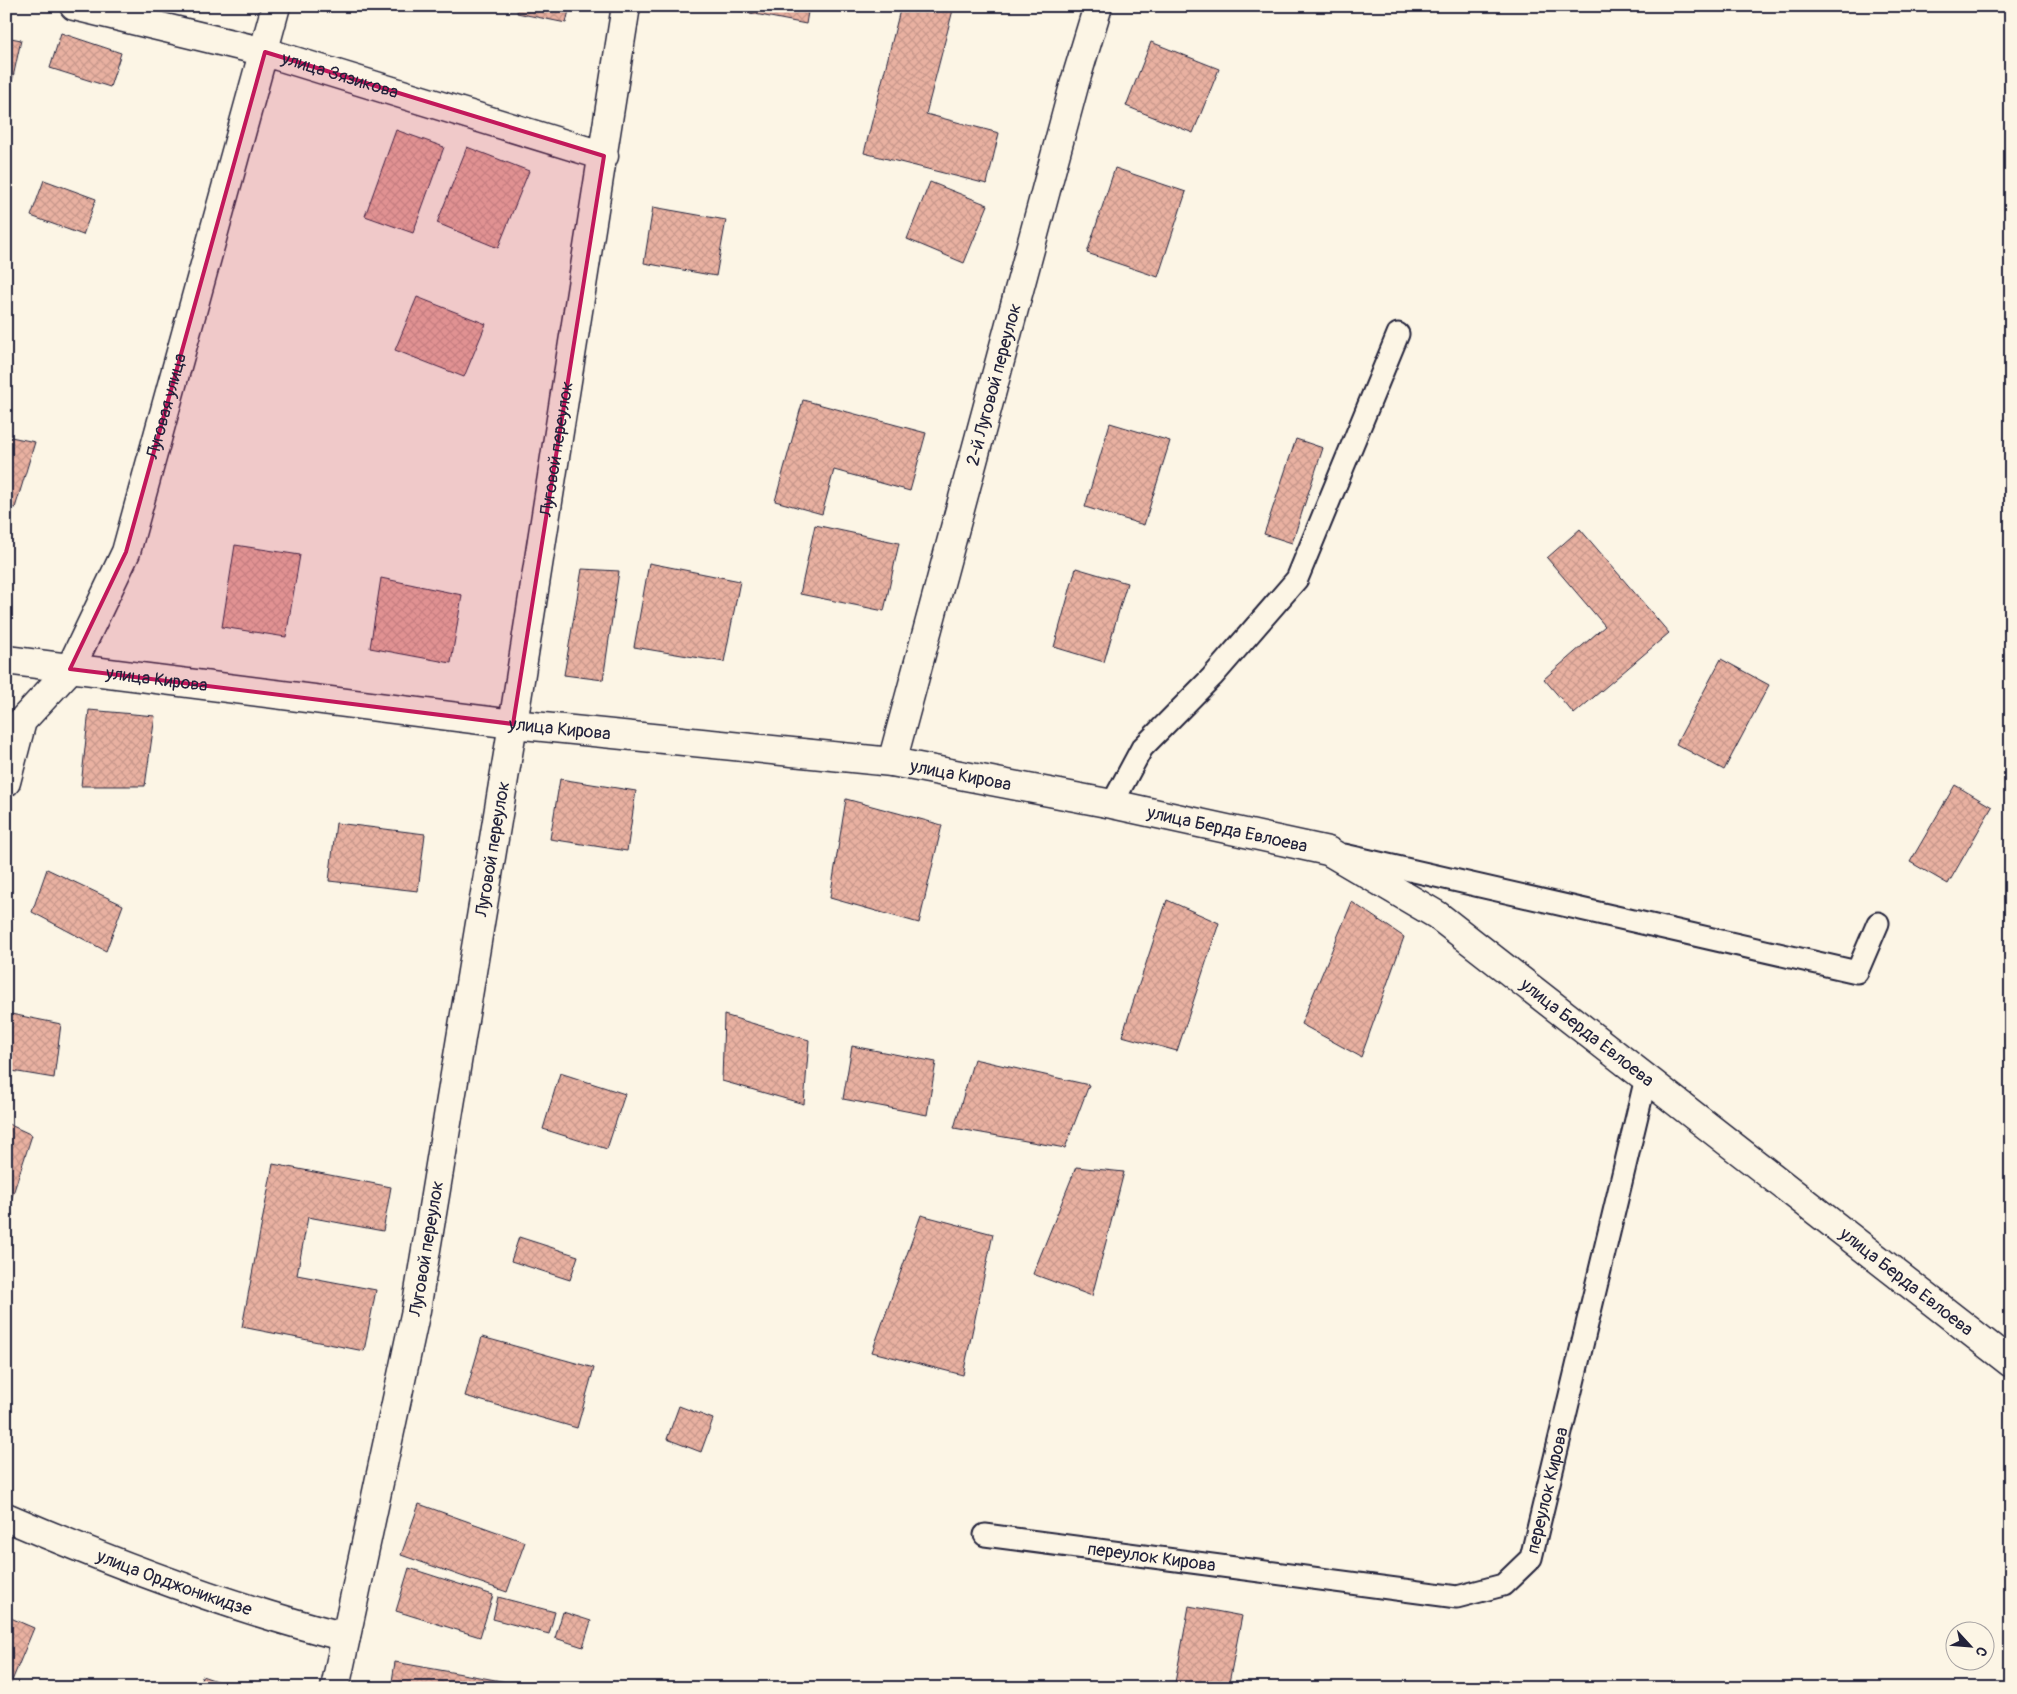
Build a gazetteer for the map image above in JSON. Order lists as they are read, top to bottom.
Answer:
{
  "streets": {
    "street": [
      "улица Зязикова",
      "2-й Луговой переулок",
      "Луговая улица",
      "Луговой переулок",
      "улица Кирова",
      "улица Берда Евлоева",
      "улица Орджоникидзе"
    ],
    "lane": ["переулок Кирова"]
  },
  "crossings": [
    ["улица Зязикова", "Луговая улица"],
    ["улица Зязикова", "Луговой переулок"],
    ["2-й Луговой переулок", "улица Кирова"],
    ["Луговая улица", "улица Кирова"],
    ["Луговой переулок", "улица Кирова"],
    ["Луговой переулок", "улица Орджоникидзе"],
    ["улица Кирова", "улица Берда Евлоева"],
    ["улица Берда Евлоева", "переулок Кирова"]
  ],
  "north": "bottom right"
}
